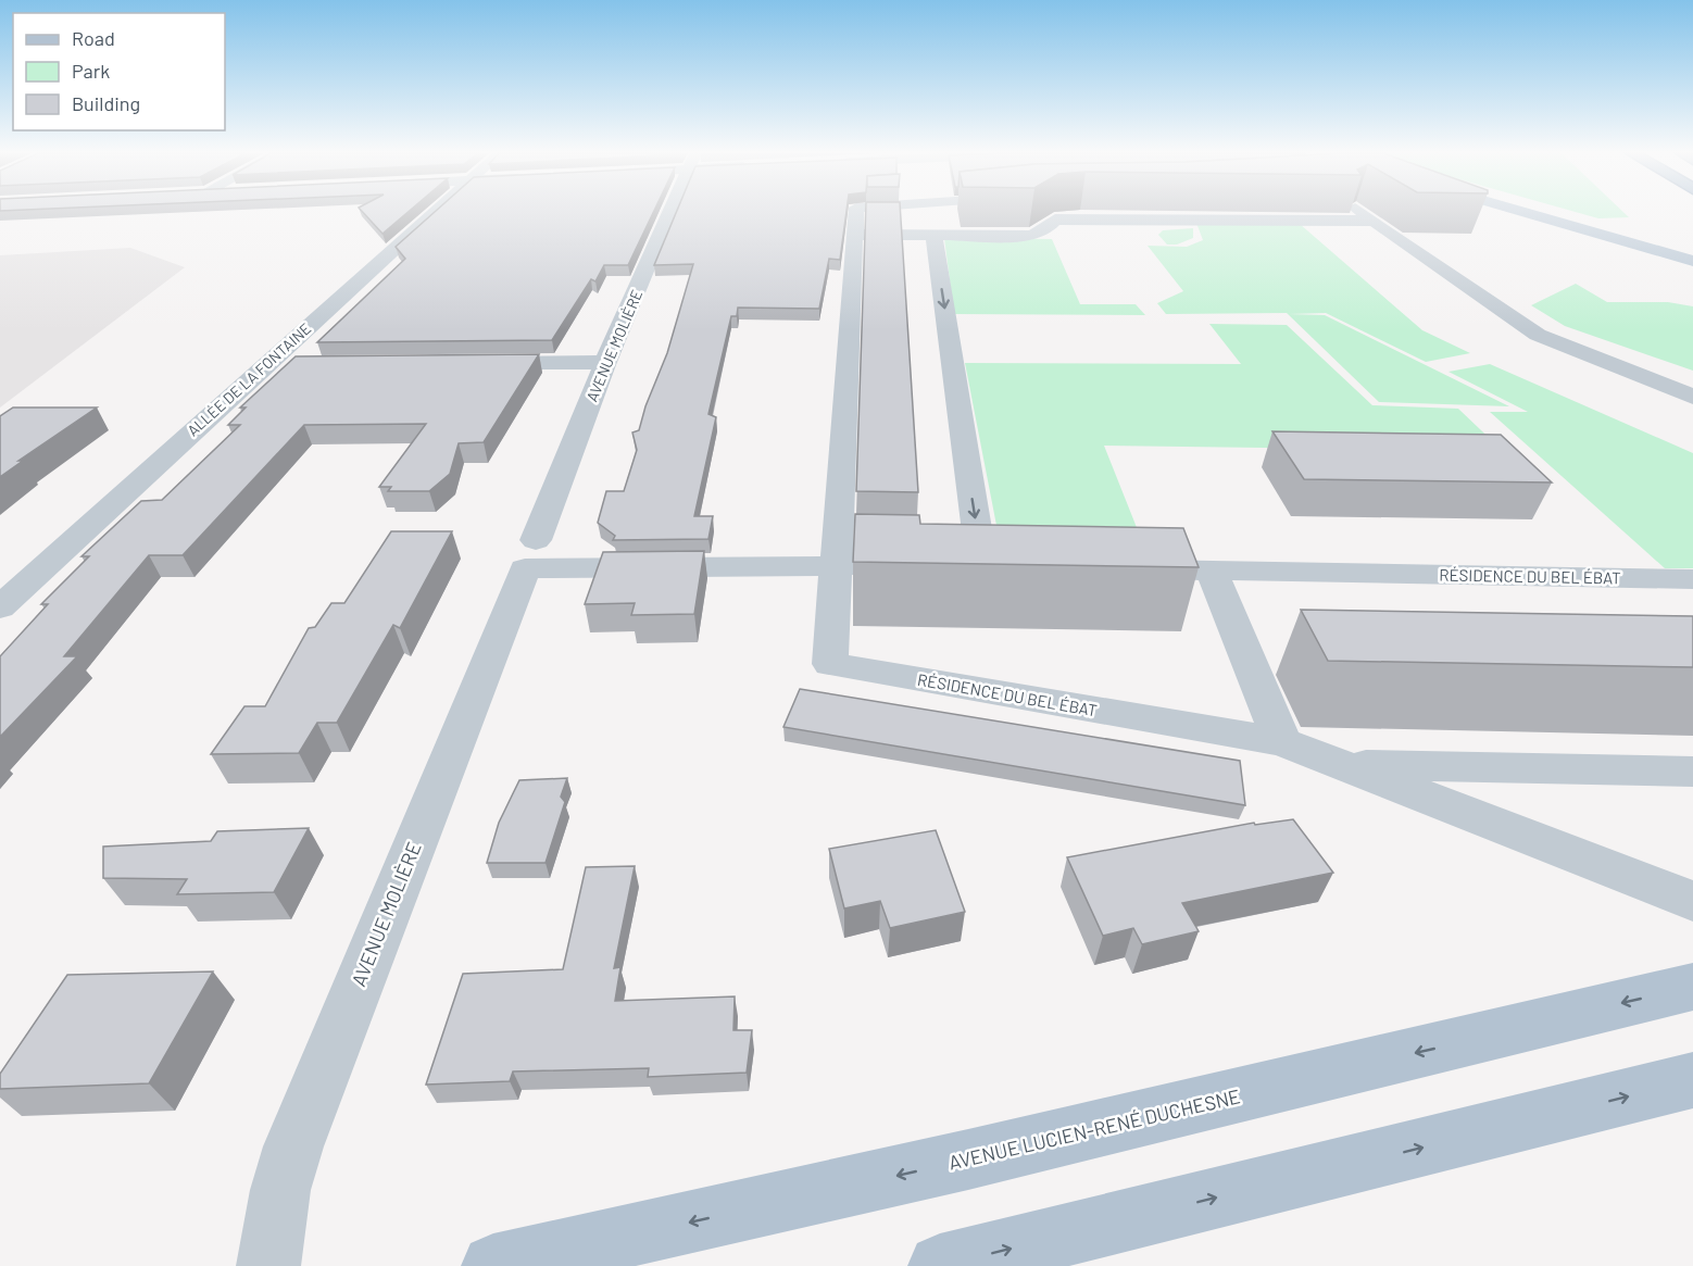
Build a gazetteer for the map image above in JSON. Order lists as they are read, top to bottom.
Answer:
{
  "streets": {
    "main road": ["AVENUE LUCIEN-RENÉ DUCHESNE"],
    "street": ["AVENUE MOLIÈRE", "ALLÉE DE LA FONTAINE", "RÉSIDENCE DU BEL ÉBAT"]
  },
  "legend": ["Road", "Park", "Building"]
}
